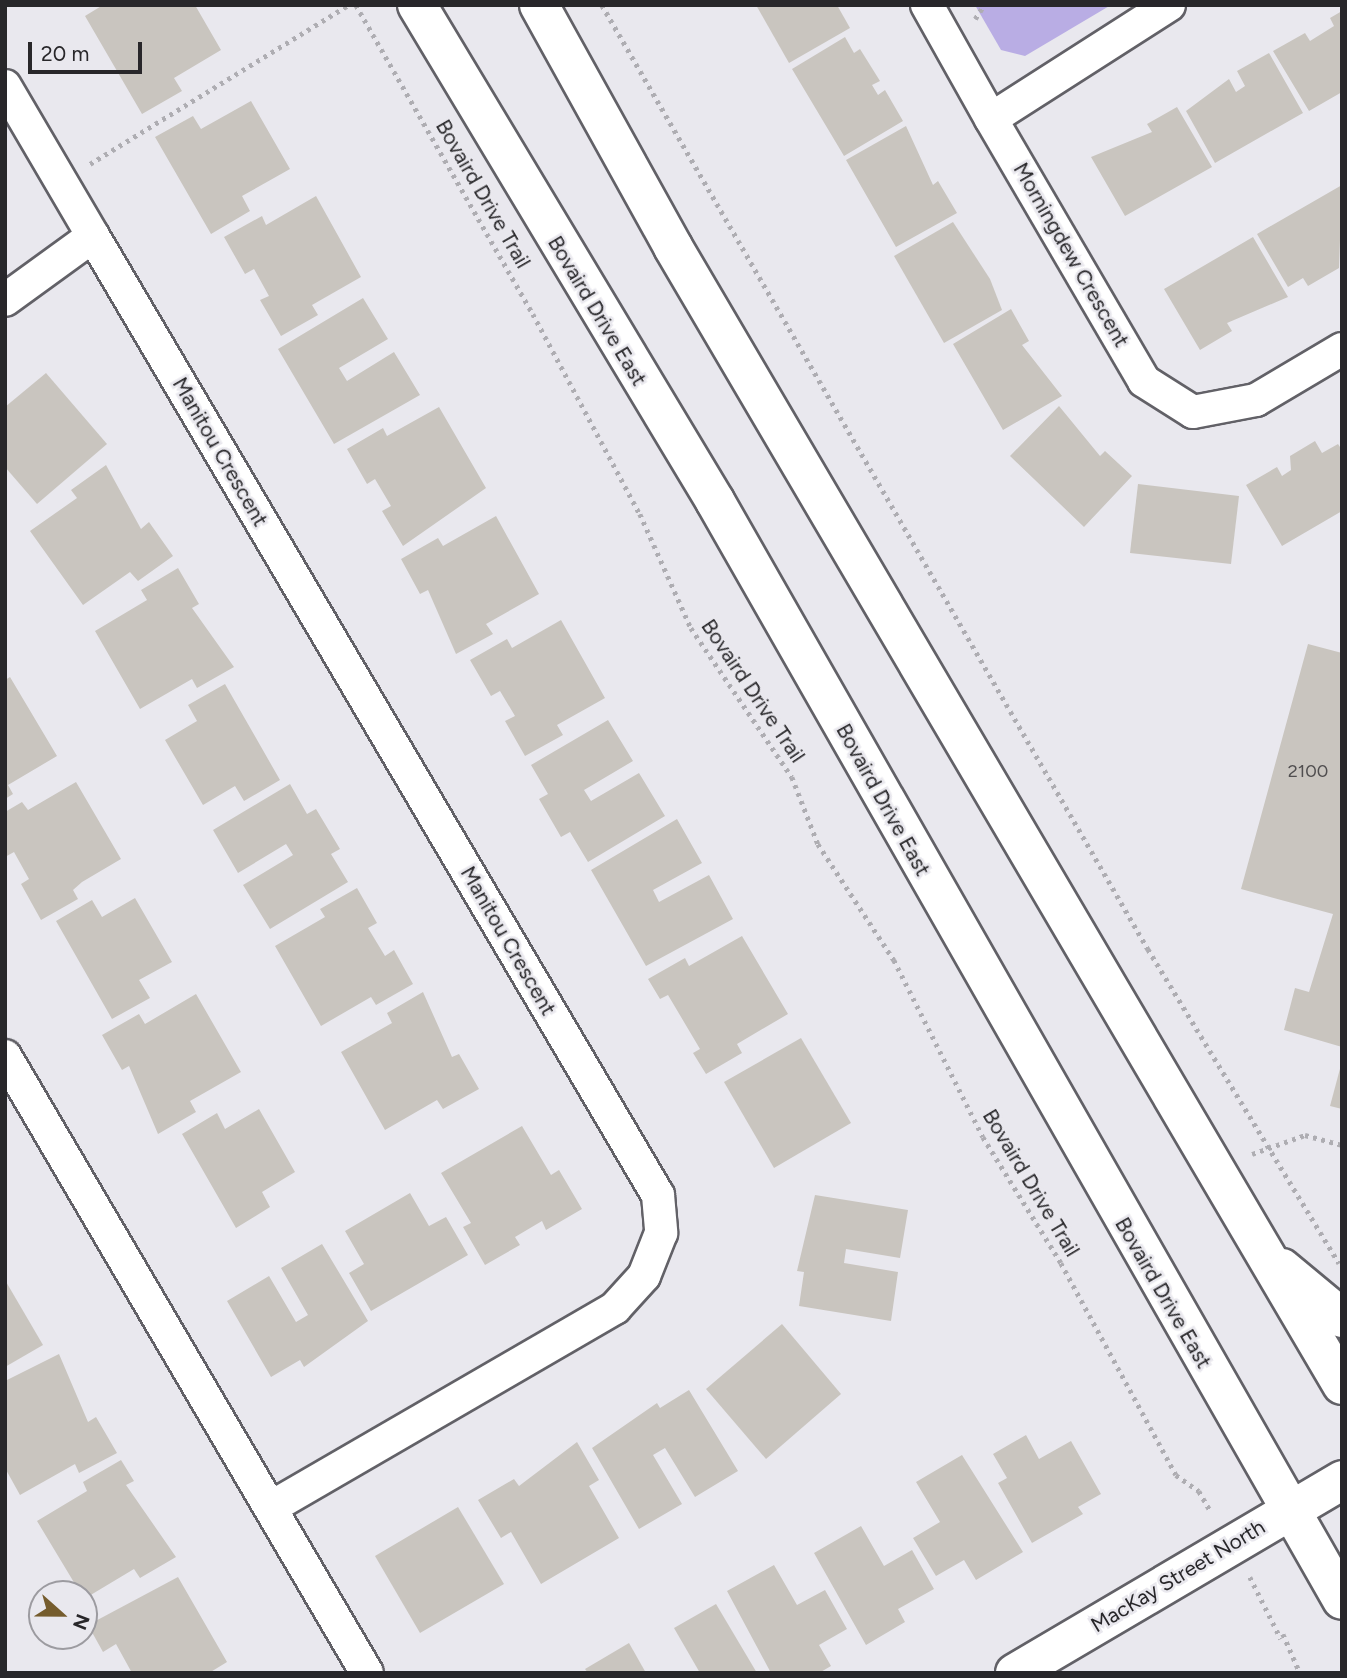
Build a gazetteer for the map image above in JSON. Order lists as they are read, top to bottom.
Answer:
{
  "streets": {
    "main road": ["Bovaird Drive East", "MacKay Street North"],
    "street": ["Morningdew Crescent", "Manitou Crescent"],
    "path": ["Bovaird Drive Trail"]
  },
  "crossings": [
    ["Bovaird Drive East", "MacKay Street North"]
  ],
  "house_numbers": ["2100"],
  "scale_bar": "20 m",
  "north": "right"
}
